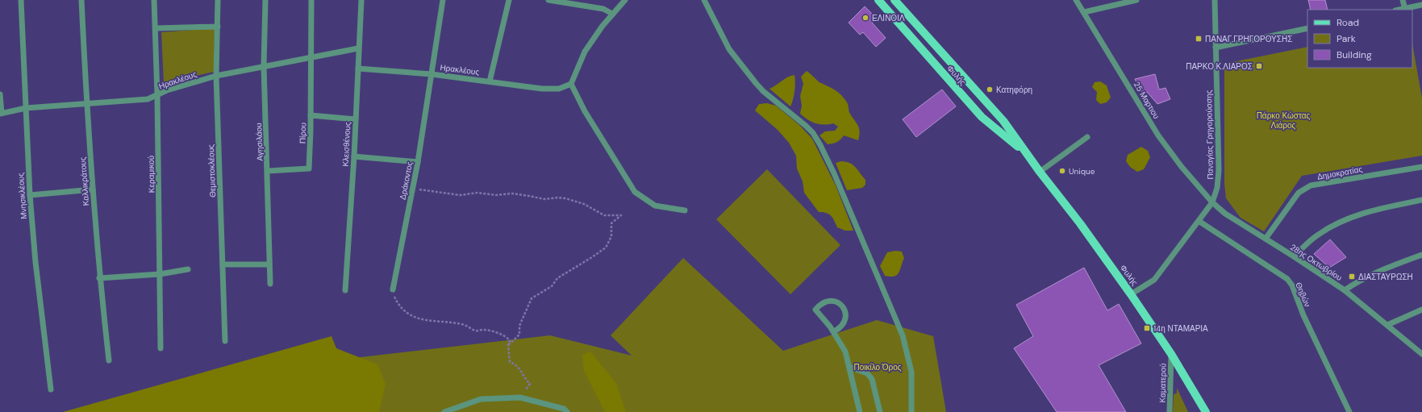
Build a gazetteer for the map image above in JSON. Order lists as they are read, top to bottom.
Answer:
{
  "streets": {
    "main road": ["Φυλής"],
    "street": [
      "Ηρακλέους",
      "25 Μαρτιου",
      "Πίρου",
      "Παναγίας Γρηγορούσσης",
      "Αγησιλάου",
      "Κλεισθένους",
      "Θεμιστοκλέους",
      "Δημοκρατίας",
      "Κεραμικού",
      "Δράκοντος",
      "Καλλικράτους",
      "Μνησικλέους",
      "28ης Οκτωβρίου",
      "Θηβών",
      "Καματερού"
    ]
  },
  "crossings": [
    ["Ηρακλέους", "Πίρου"],
    ["Ηρακλέους", "Αγησιλάου"],
    ["Ηρακλέους", "Κλεισθένους"],
    ["Ηρακλέους", "Θεμιστοκλέους"],
    ["Ηρακλέους", "Κεραμικού"],
    ["Ηρακλέους", "Δράκοντος"],
    ["Ηρακλέους", "Καλλικράτους"],
    ["Ηρακλέους", "Μνησικλέους"],
    ["Φυλής", "Παναγίας Γρηγορούσσης"],
    ["Φυλής", "Καματερού"],
    ["25 Μαρτιου", "Παναγίας Γρηγορούσσης"],
    ["25 Μαρτιου", "28ης Οκτωβρίου"],
    ["Πίρου", "Αγησιλάου"],
    ["Παναγίας Γρηγορούσσης", "28ης Οκτωβρίου"],
    ["Παναγίας Γρηγορούσσης", "Θηβών"],
    ["Δημοκρατίας", "28ης Οκτωβρίου"]
  ],
  "parks": ["Πάρκο Κώστας Λιάρος", "Ποικίλο Όρος"],
  "places": {
    "other": ["ΕΛΙΝΟΙΛ", "Κατηφόρη", "Unique"],
    "transit": [
      "ΠΑΝΑΓ.ΓΡΗΓΟΡΟΥΣΗΣ",
      "ΠΑΡΚΟ Κ.ΛΙΑΡΟΣ",
      "ΔΙΑΣΤΑΥΡΩΣΗ",
      "14η ΝΤΑΜΑΡΙΑ"
    ]
  },
  "legend": ["Road", "Park", "Building"]
}
